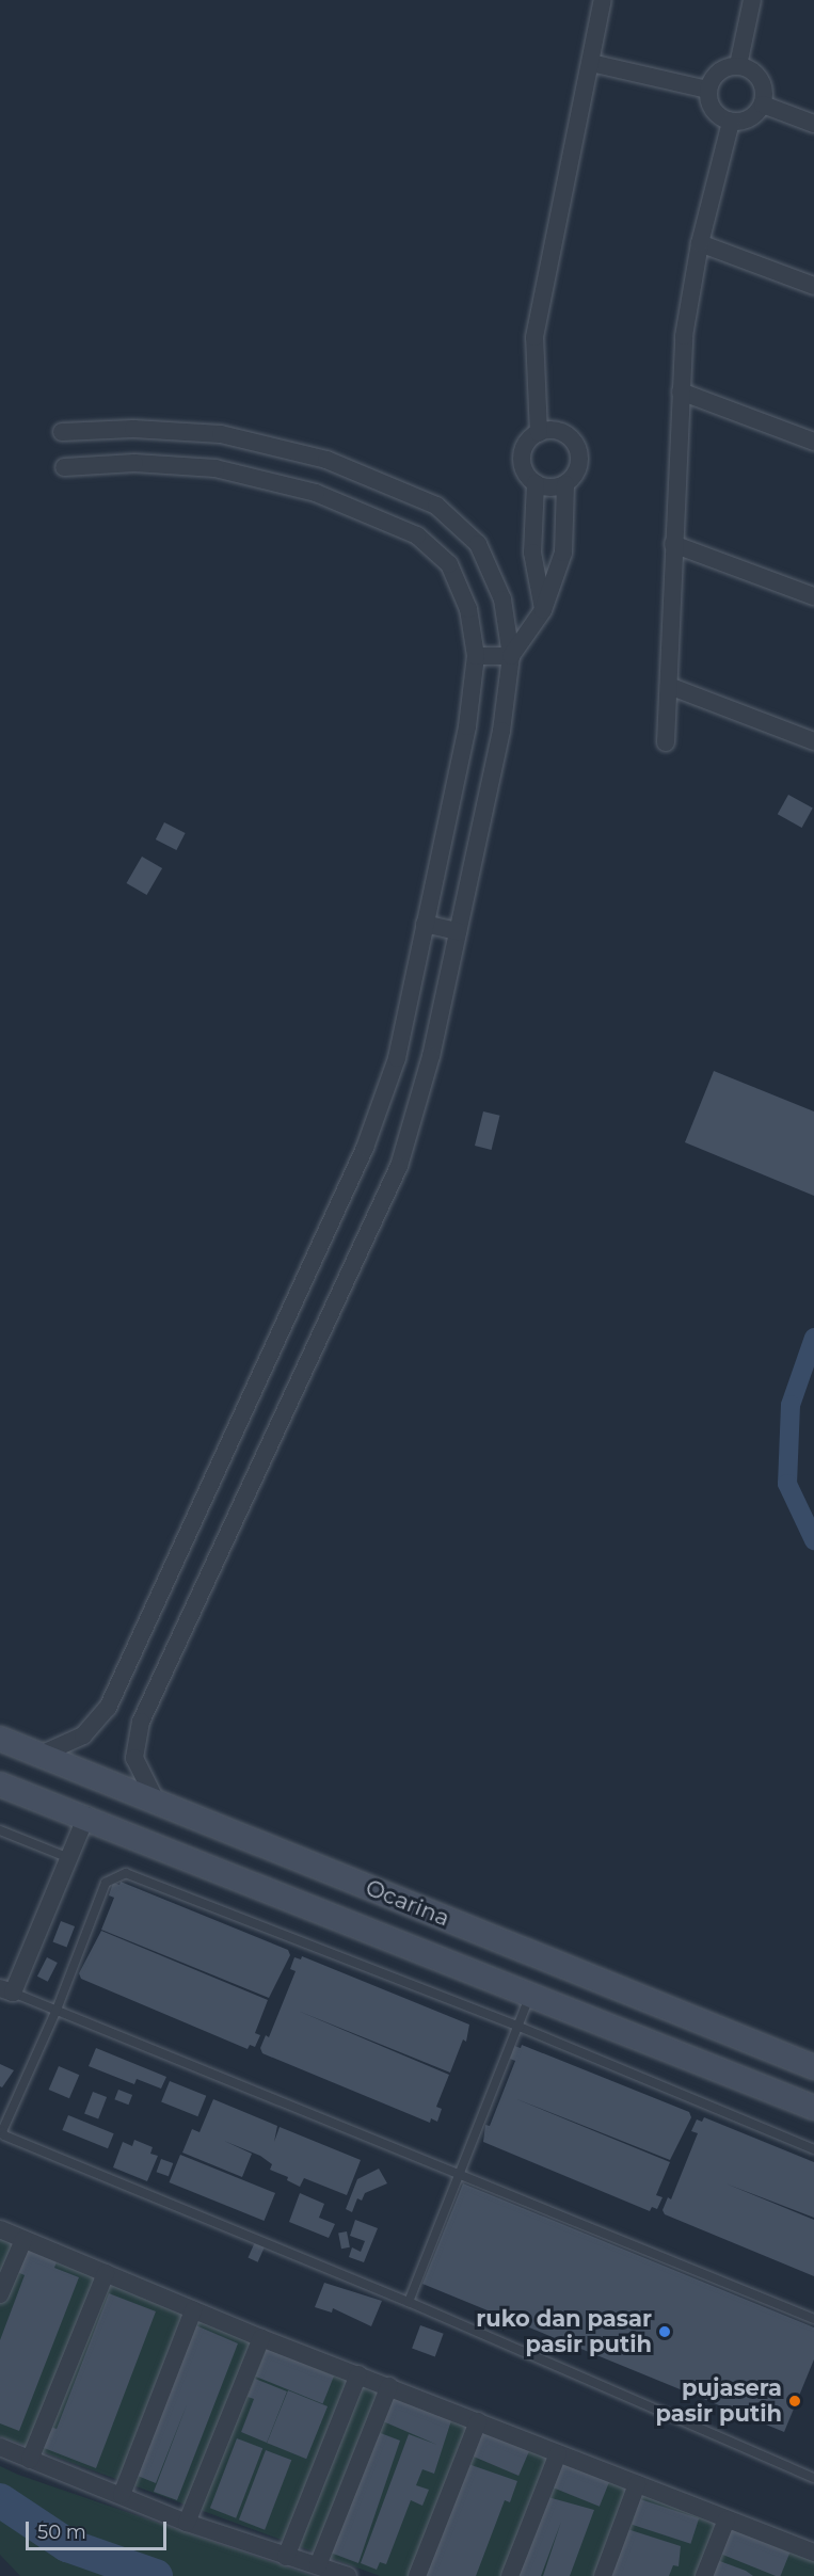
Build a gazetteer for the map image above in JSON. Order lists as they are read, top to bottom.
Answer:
{
  "streets": {
    "main road": ["Ocarina"]
  },
  "places": ["ruko dan pasar pasir putih", "pujasera pasir putih"],
  "scale_bar": "50 m"
}
